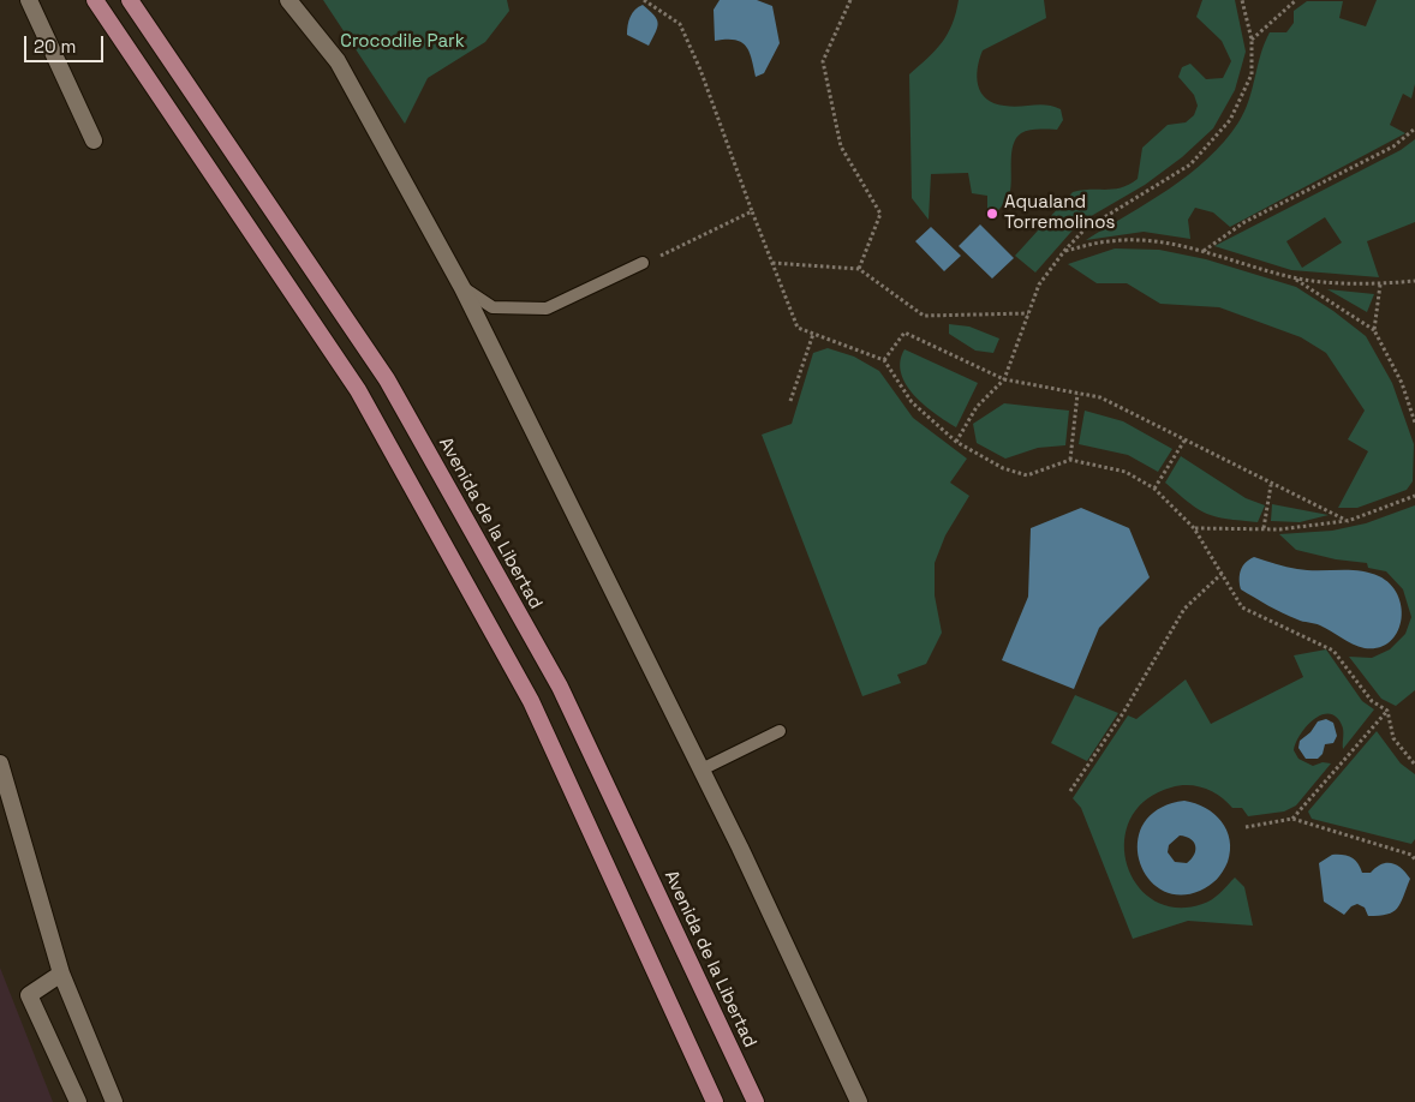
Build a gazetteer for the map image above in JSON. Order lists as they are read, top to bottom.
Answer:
{
  "streets": {
    "main road": ["Avenida de la Libertad"]
  },
  "parks": ["Crocodile Park"],
  "places": ["Aqualand Torremolinos"],
  "scale_bar": "20 m"
}
